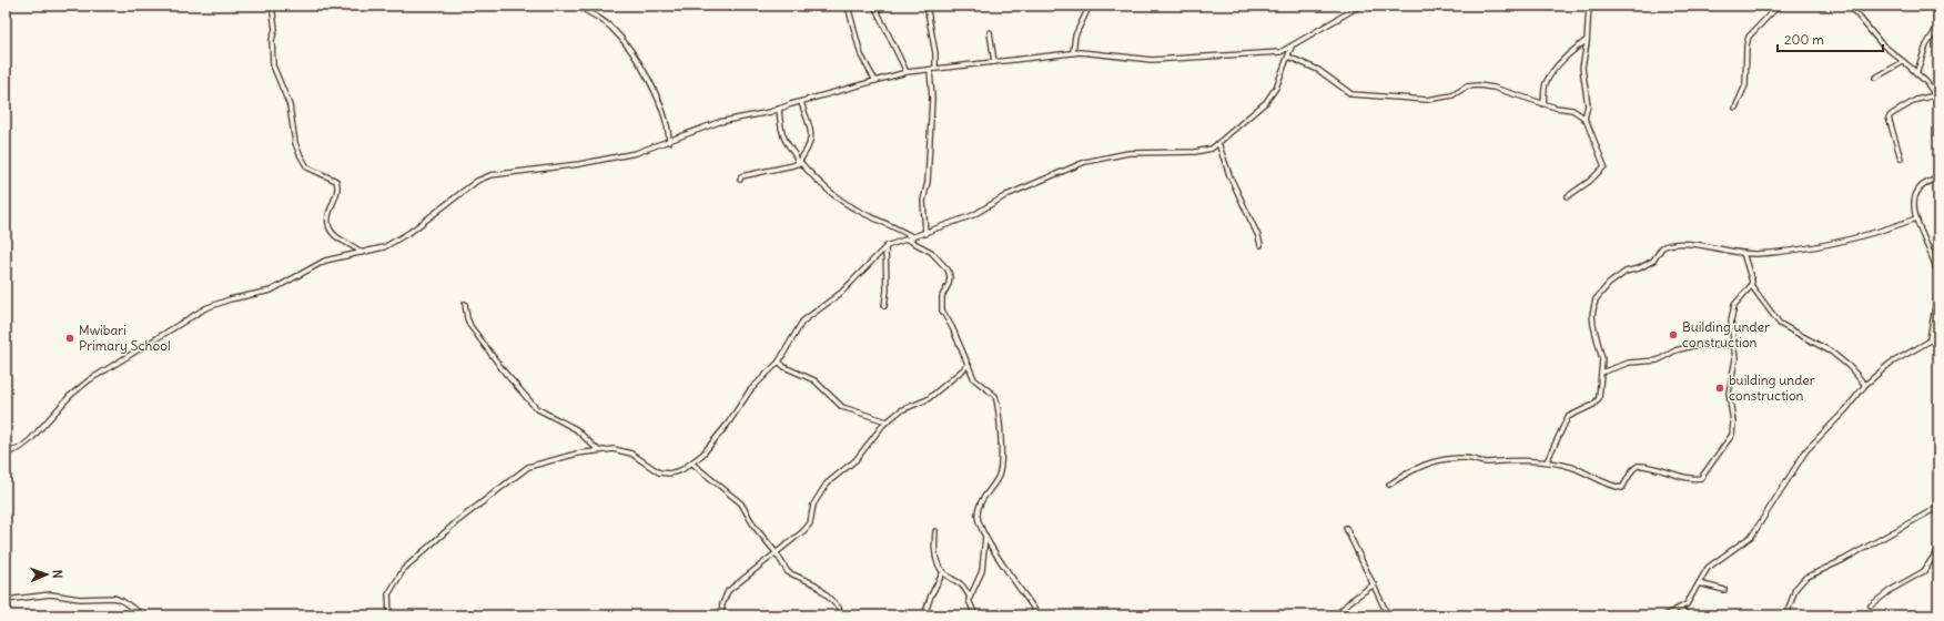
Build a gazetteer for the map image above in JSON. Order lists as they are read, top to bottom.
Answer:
{
  "places": ["Building under construction", "Mwibari Primary School", "building under construction"],
  "scale_bar": "200 m",
  "north": "right"
}
